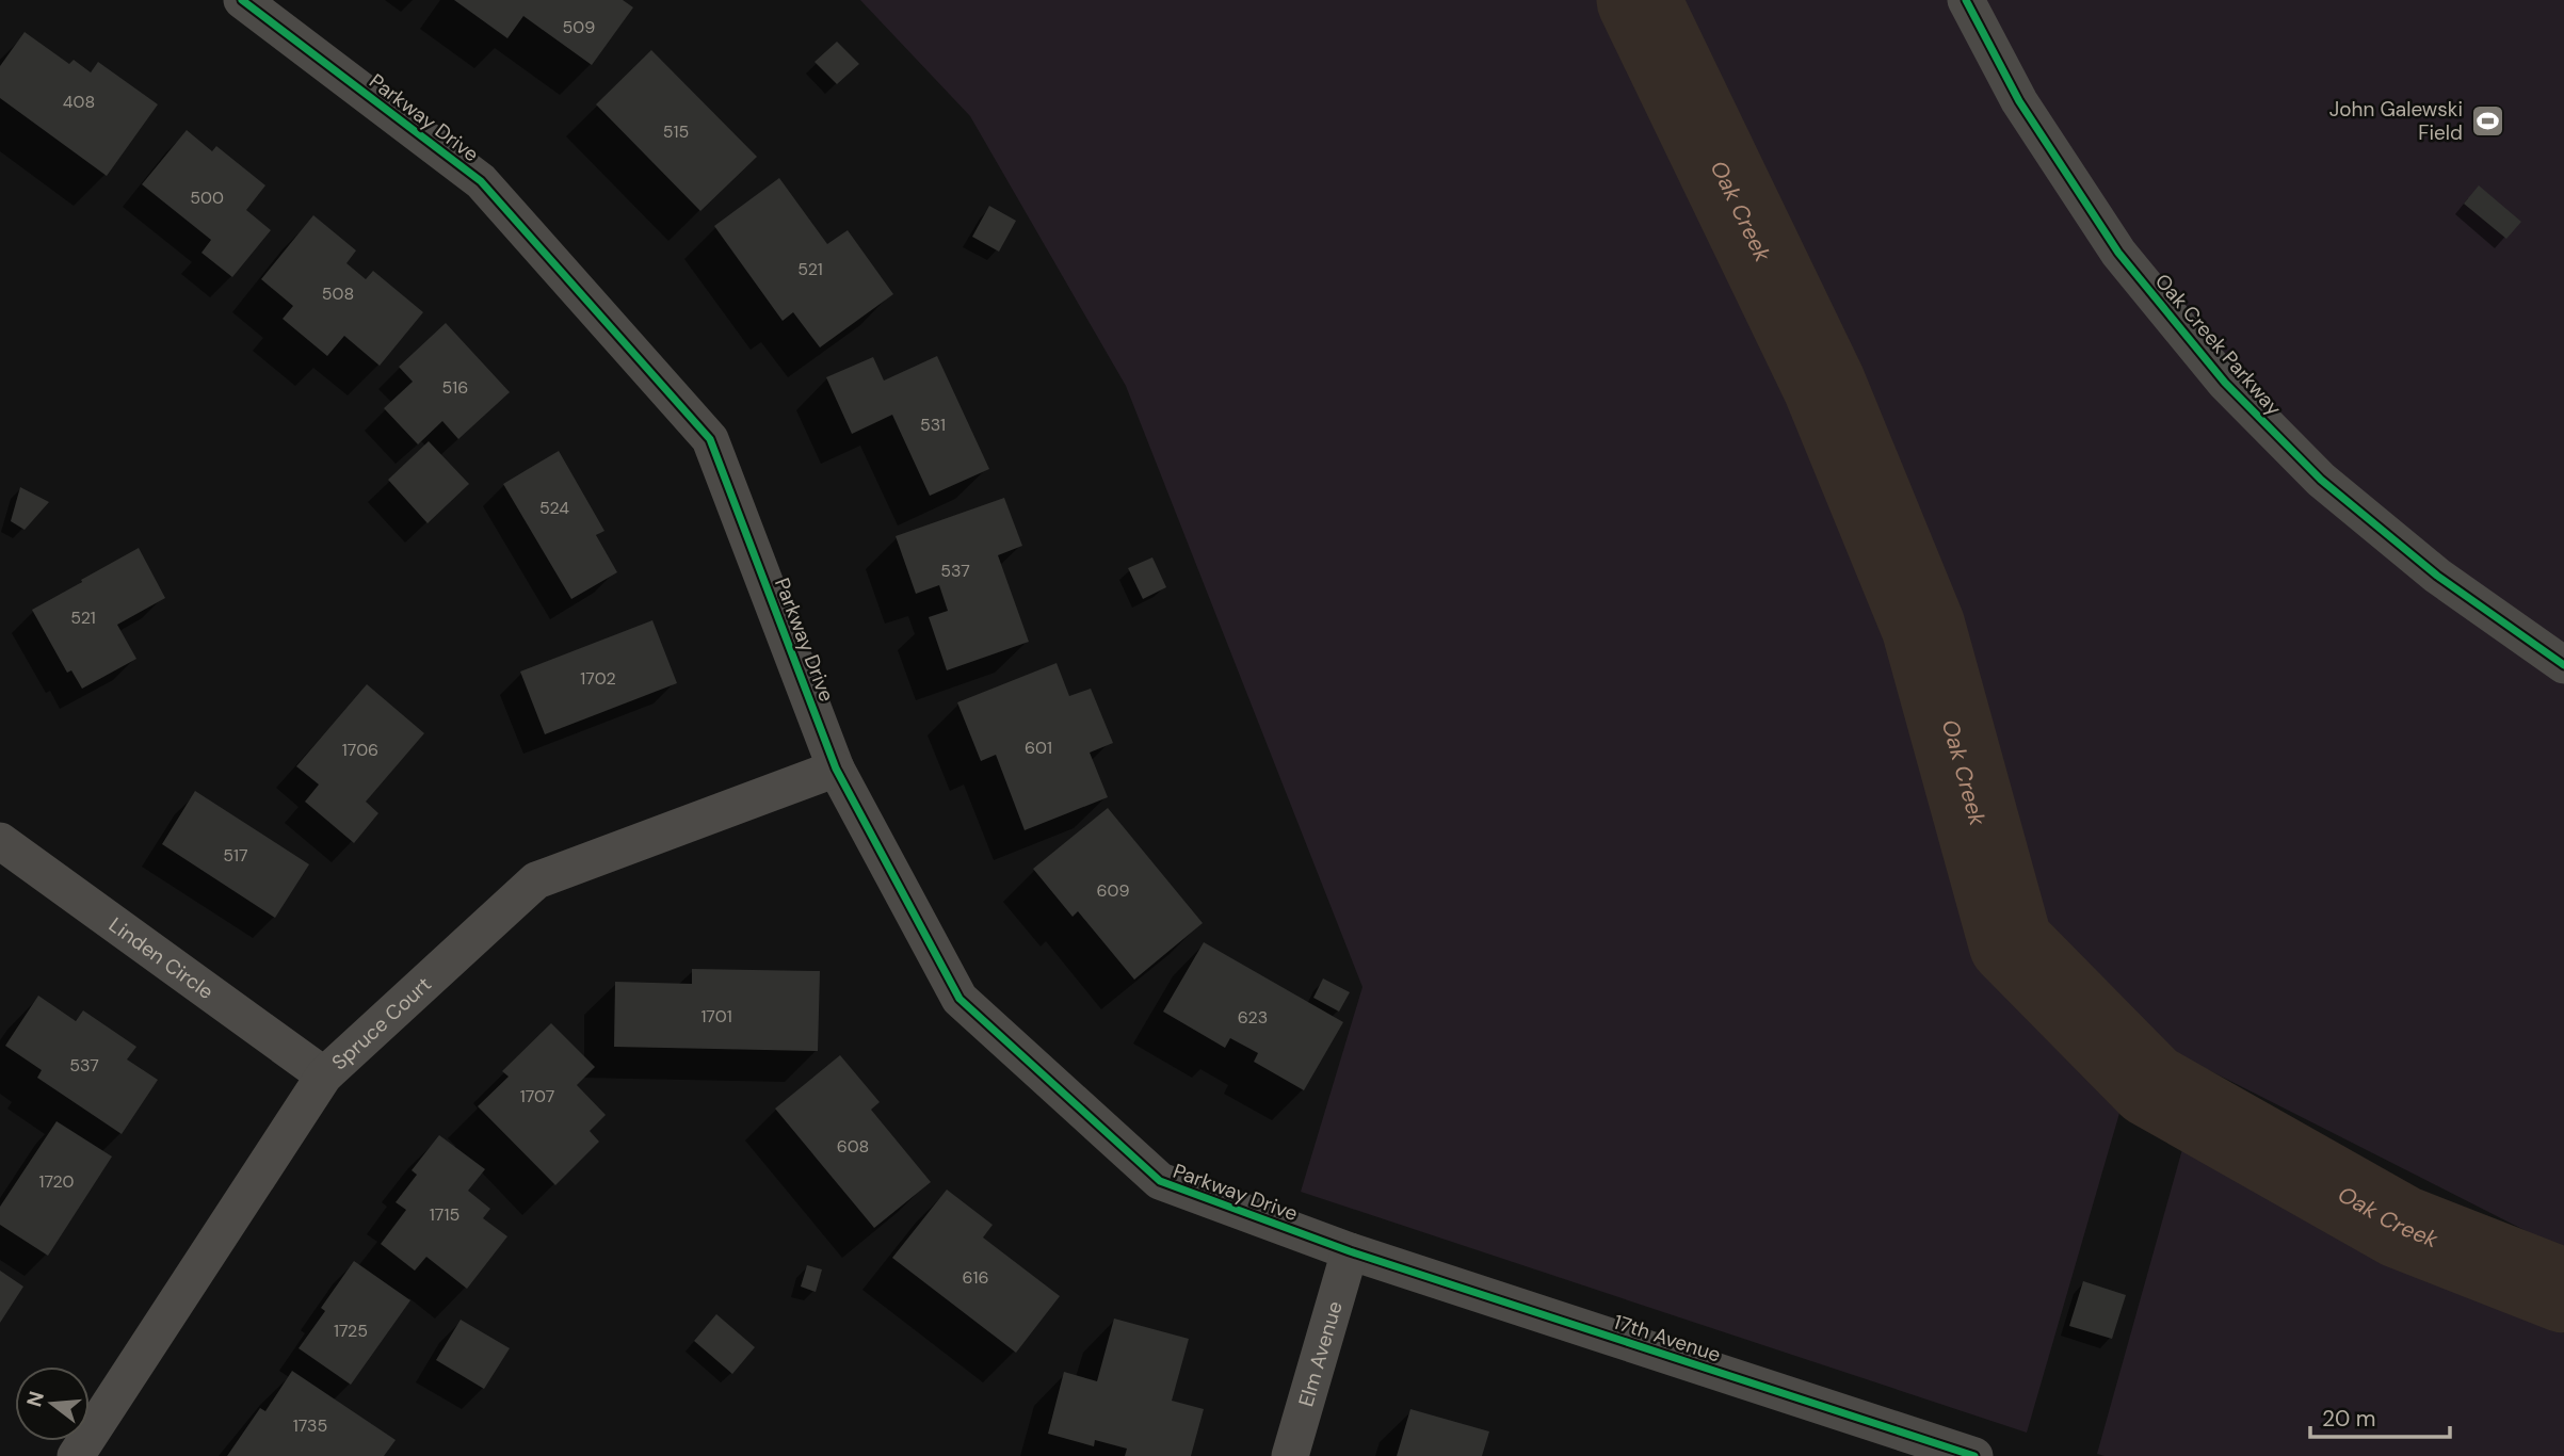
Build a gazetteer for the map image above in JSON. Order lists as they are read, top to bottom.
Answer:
{
  "streets": {
    "street": [
      "Parkway Drive",
      "Oak Creek Parkway",
      "Linden Circle",
      "Spruce Court",
      "17th Avenue",
      "Elm Avenue"
    ]
  },
  "crossings": [
    ["Parkway Drive", "Spruce Court"],
    ["Parkway Drive", "17th Avenue"],
    ["Parkway Drive", "Elm Avenue"],
    ["Linden Circle", "Spruce Court"],
    ["17th Avenue", "Elm Avenue"]
  ],
  "water": ["Oak Creek"],
  "places": {
    "sports": ["John Galewski Field"]
  },
  "house_numbers": [
    "509",
    "408",
    "515",
    "500",
    "521",
    "508",
    "516",
    "531",
    "524",
    "537",
    "521",
    "1702",
    "601",
    "1706",
    "517",
    "609",
    "1701",
    "623",
    "537",
    "1707",
    "608",
    "1720",
    "1715",
    "616",
    "1725",
    "1735"
  ],
  "scale_bar": "20 m",
  "north": "left"
}
